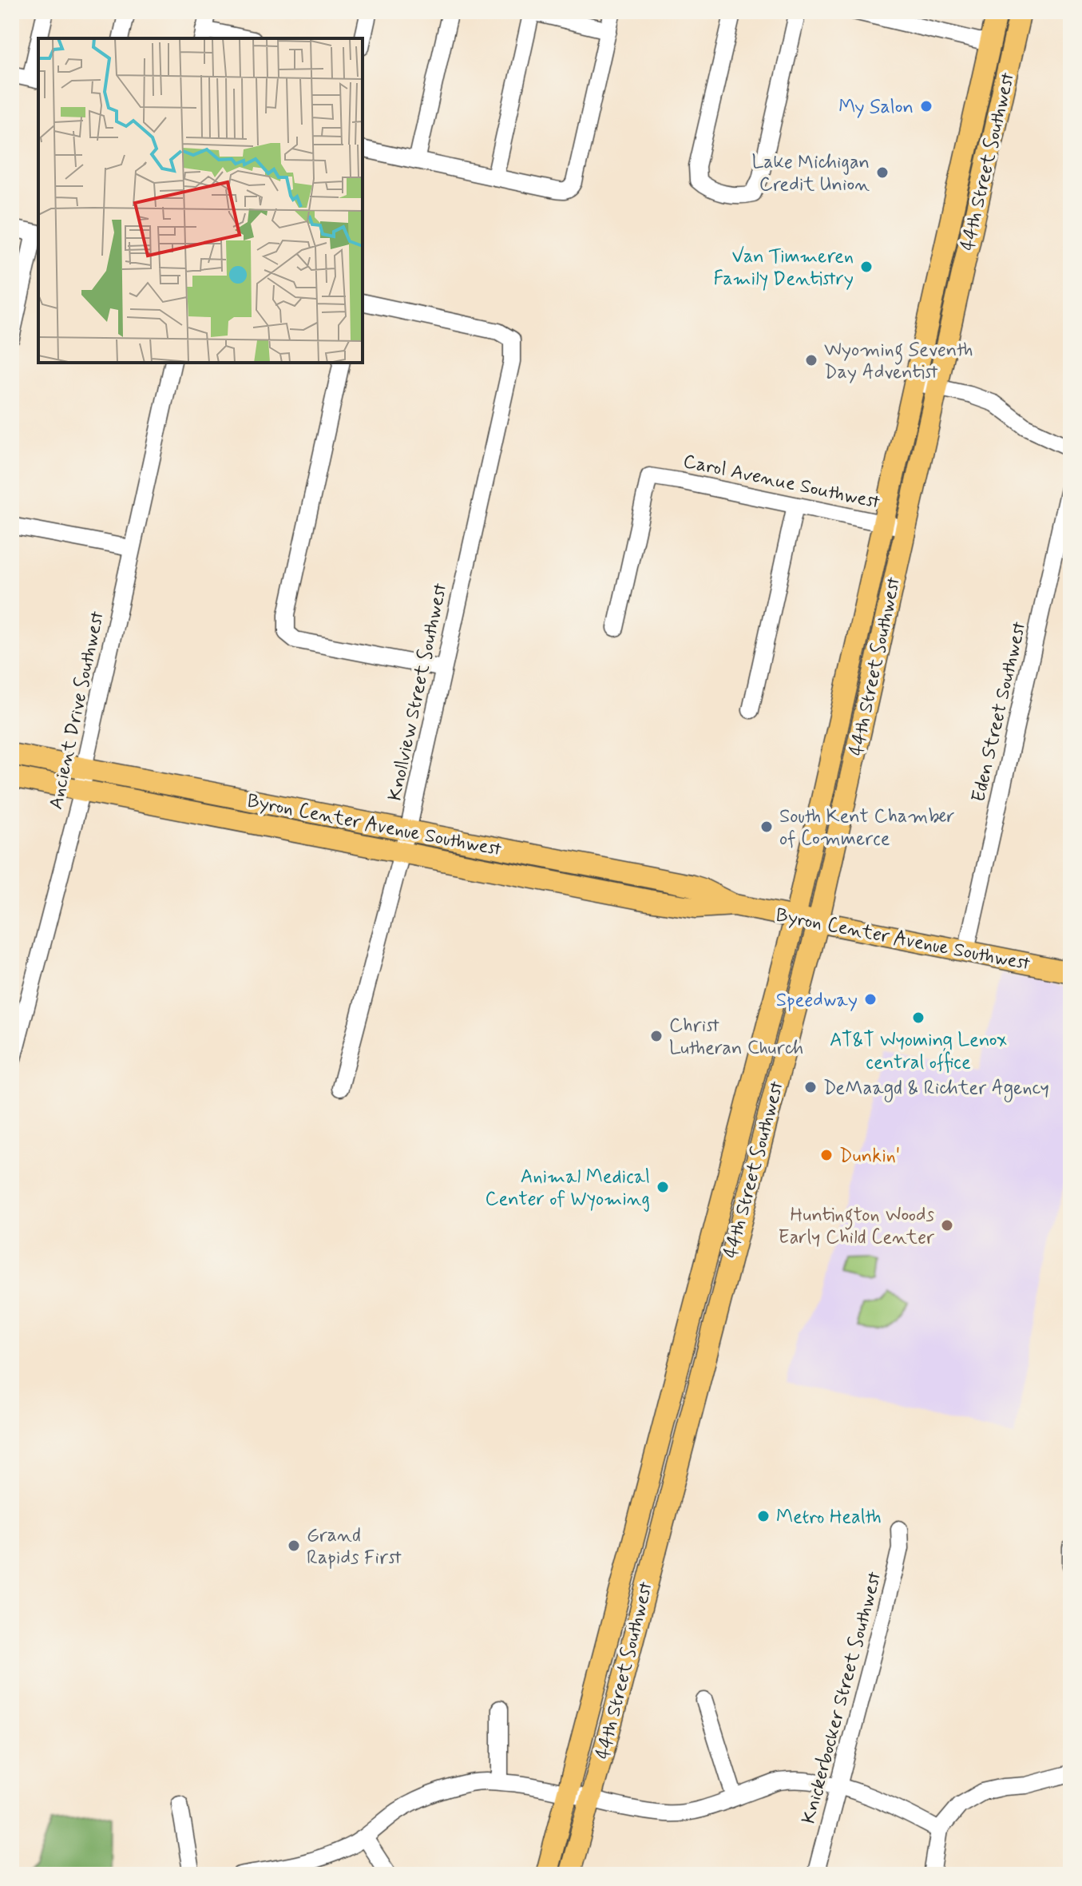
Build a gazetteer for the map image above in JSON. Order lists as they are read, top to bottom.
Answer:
{
  "streets": {
    "main road": ["44th Street Southwest", "Byron Center Avenue Southwest"],
    "street": [
      "Carol Avenue Southwest",
      "Knollview Street Southwest",
      "Ancient Drive Southwest",
      "Eden Street Southwest",
      "Knickerbocker Street Southwest"
    ]
  },
  "crossings": [
    ["44th Street Southwest", "Carol Avenue Southwest"],
    ["44th Street Southwest", "Byron Center Avenue Southwest"],
    ["Knollview Street Southwest", "Byron Center Avenue Southwest"],
    ["Ancient Drive Southwest", "Byron Center Avenue Southwest"],
    ["Eden Street Southwest", "Byron Center Avenue Southwest"]
  ],
  "places": [
    "My Salon",
    "Lake Michigan Credit Union",
    "Van Timmeren Family Dentistry",
    "Wyoming Seventh Day Adventist",
    "South Kent Chamber of Commerce",
    "Speedway",
    "AT&T Wyoming Lenox central office",
    "Christ Lutheran Church",
    "DeMaagd & Richter Agency",
    "Dunkin'",
    "Animal Medical Center of Wyoming",
    "Huntington Woods Early Child Center",
    "Metro Health",
    "Grand Rapids First"
  ]
}
